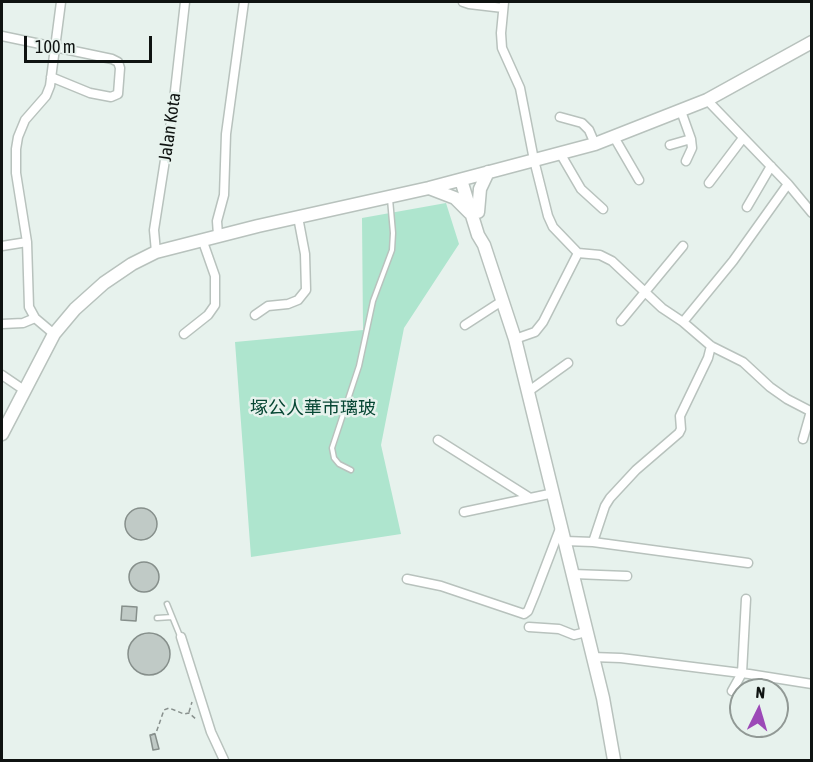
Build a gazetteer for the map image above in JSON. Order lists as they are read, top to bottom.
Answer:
{
  "streets": {
    "street": ["Jalan Kota"]
  },
  "parks": ["塚公人華市璃玻"],
  "scale_bar": "100 m",
  "north": "top"
}
